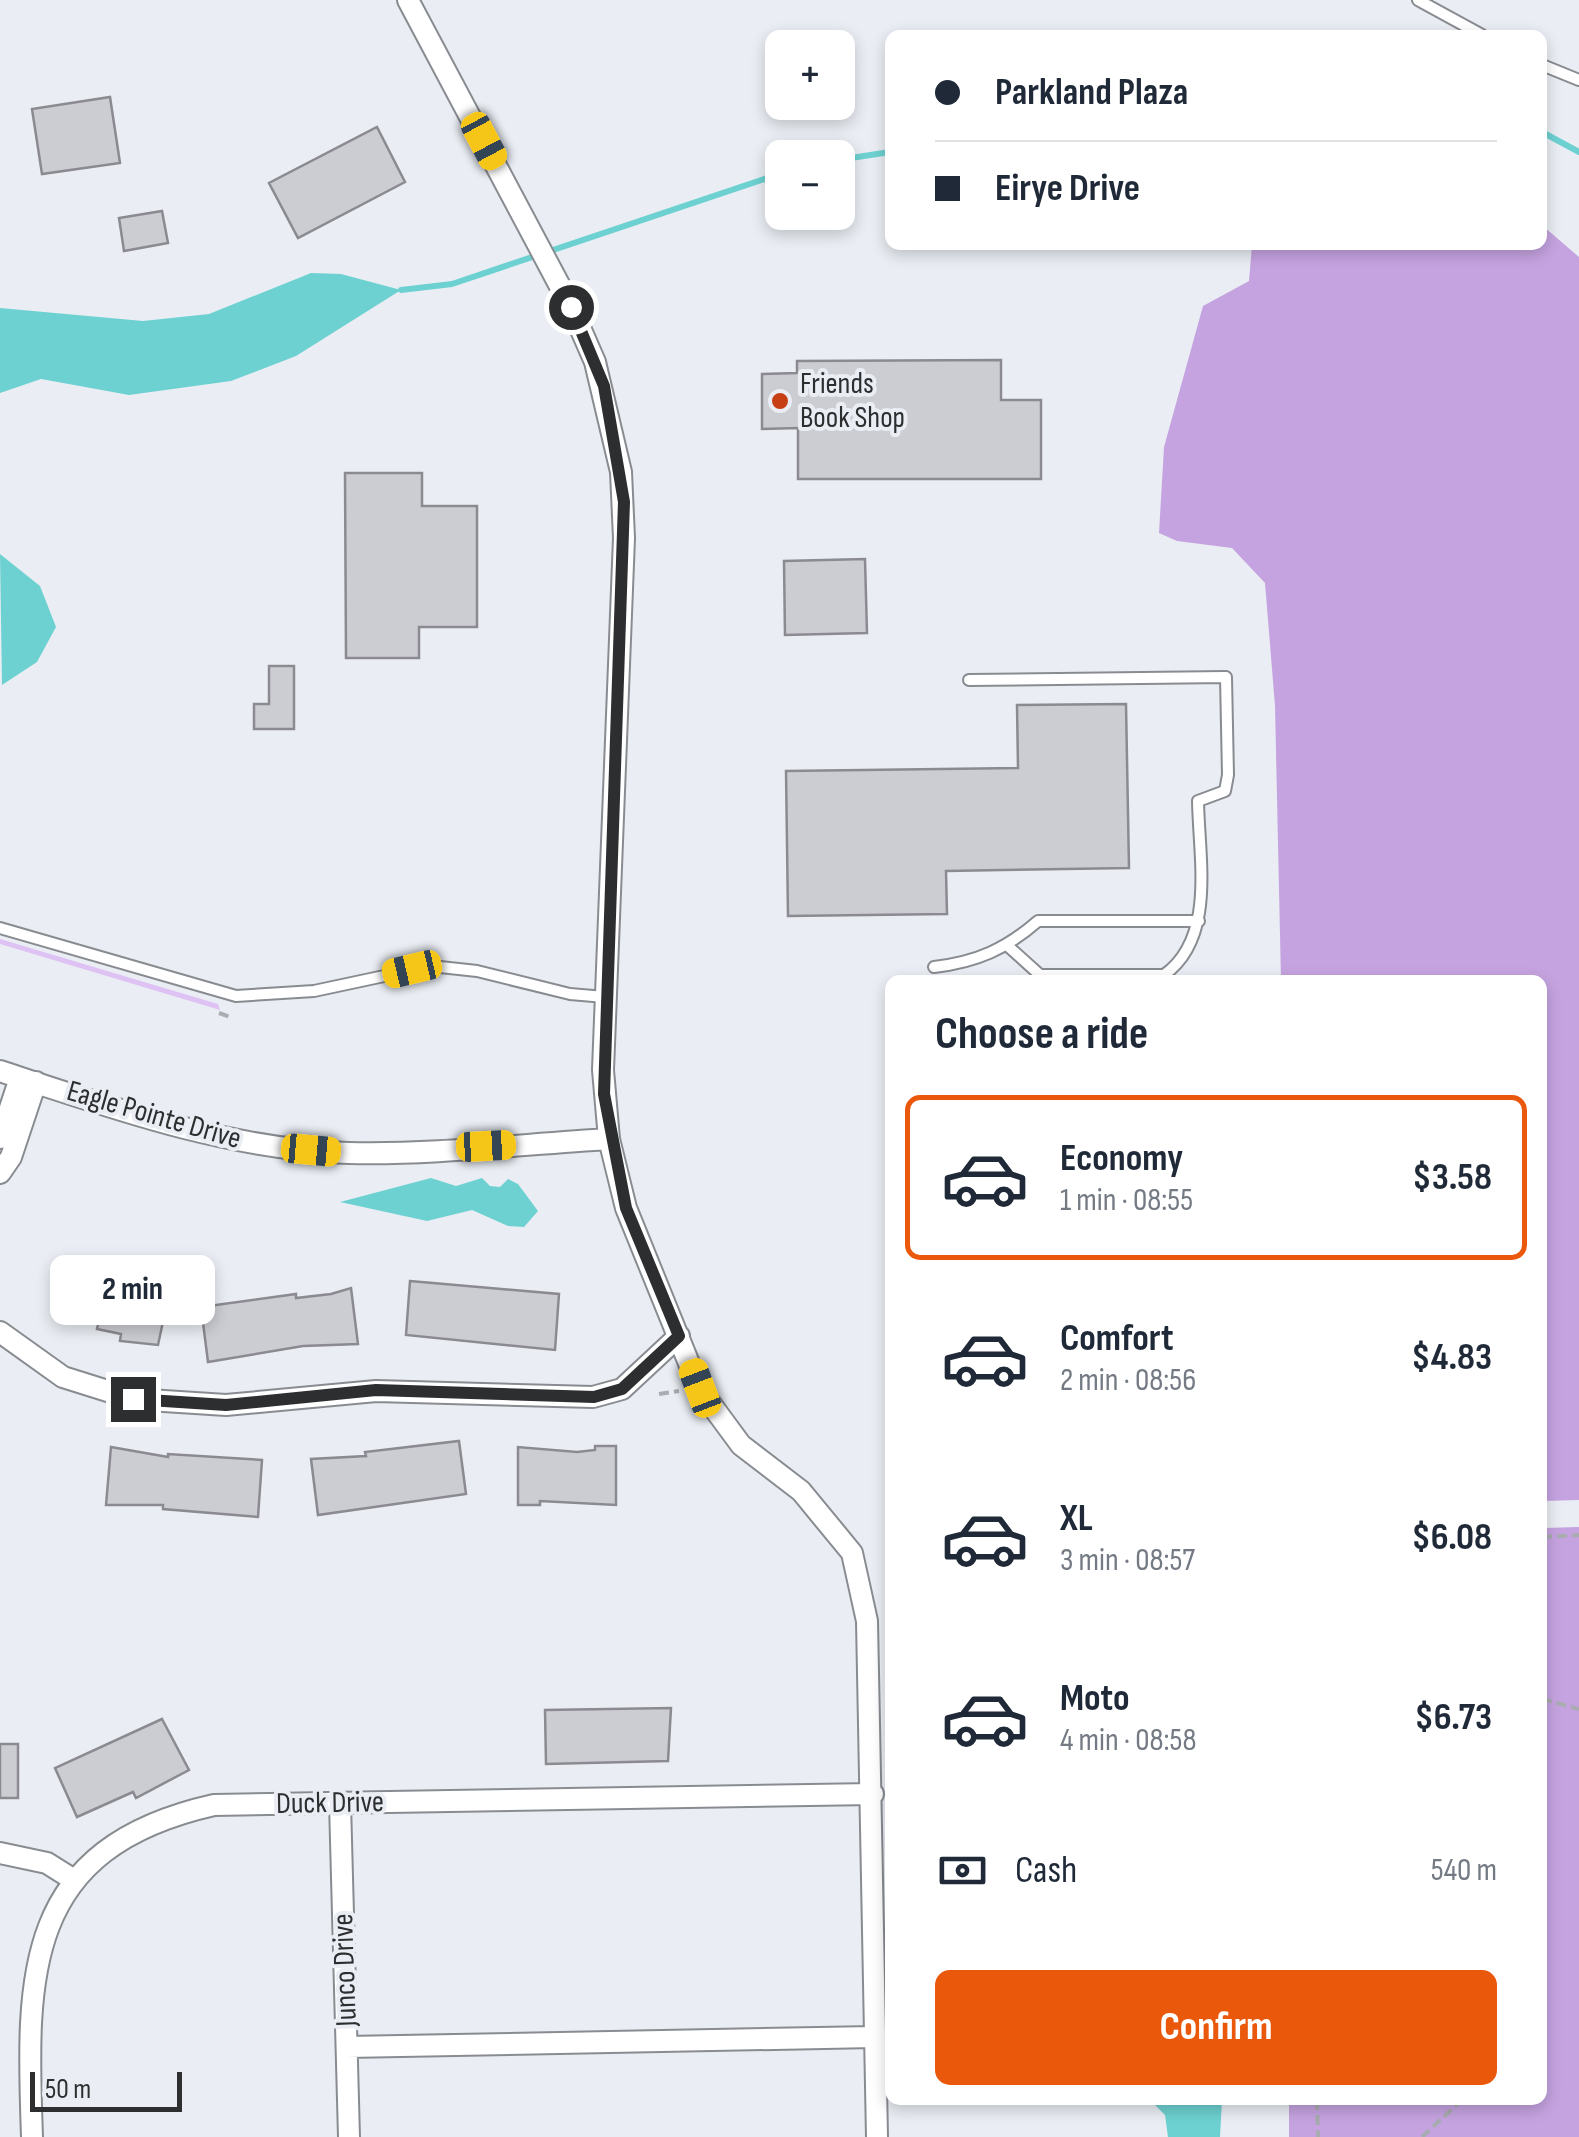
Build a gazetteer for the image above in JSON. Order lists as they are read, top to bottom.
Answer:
{
  "streets": {
    "street": ["Eagle Pointe Drive", "Duck Drive", "Junco Drive"]
  },
  "crossings": [
    ["Duck Drive", "Junco Drive"]
  ],
  "places": ["Friends Book Shop"],
  "scale_bar": "50 m",
  "page": {
    "map_buttons": ["+", "−"],
    "banner": ["Parkland Plaza", "Eirye Drive"],
    "heading": "Choose a ride",
    "list": [
      {
        "name": "Economy",
        "note": "1 min · 08:55",
        "value": "$3.58"
      },
      {
        "name": "Comfort",
        "note": "2 min · 08:56",
        "value": "$4.83"
      },
      {
        "name": "XL",
        "note": "3 min · 08:57",
        "value": "$6.08"
      },
      {
        "name": "Moto",
        "note": "4 min · 08:58",
        "value": "$6.73"
      }
    ],
    "bubble": "2 min",
    "pay": ["Cash", "540 m"],
    "buttons": "Confirm",
    "scale": "50 m"
  }
}
